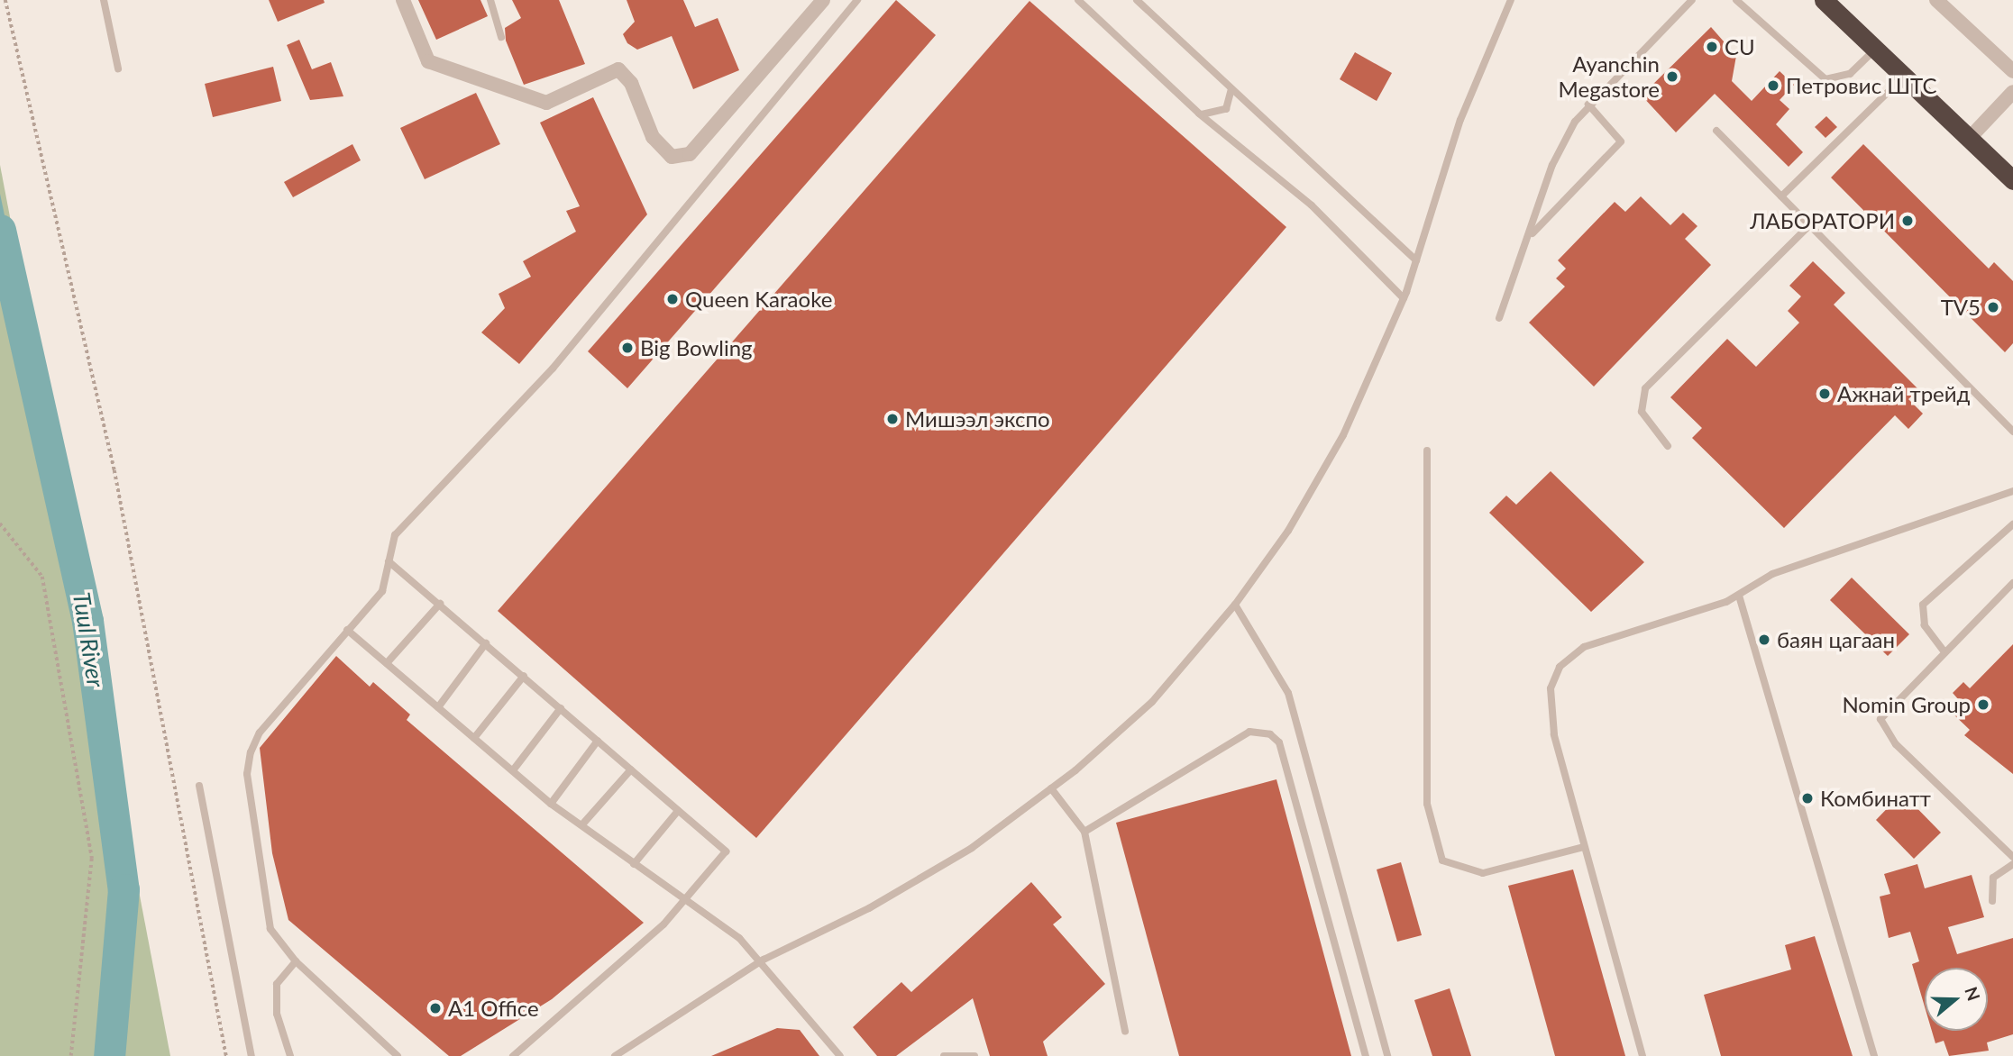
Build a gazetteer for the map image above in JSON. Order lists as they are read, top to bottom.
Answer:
{
  "water": ["Tuul River"],
  "places": [
    "CU",
    "Ayanchin Megastore",
    "Петровис ШТС",
    "ЛАБОРАТОРИ",
    "Queen Karaoke",
    "TV5",
    "Big Bowling",
    "Ажнай трейд",
    "Мишээл экспо",
    "баян цагаан",
    "Nomin Group",
    "Комбинатт",
    "A1 Office"
  ],
  "north": "right"
}
